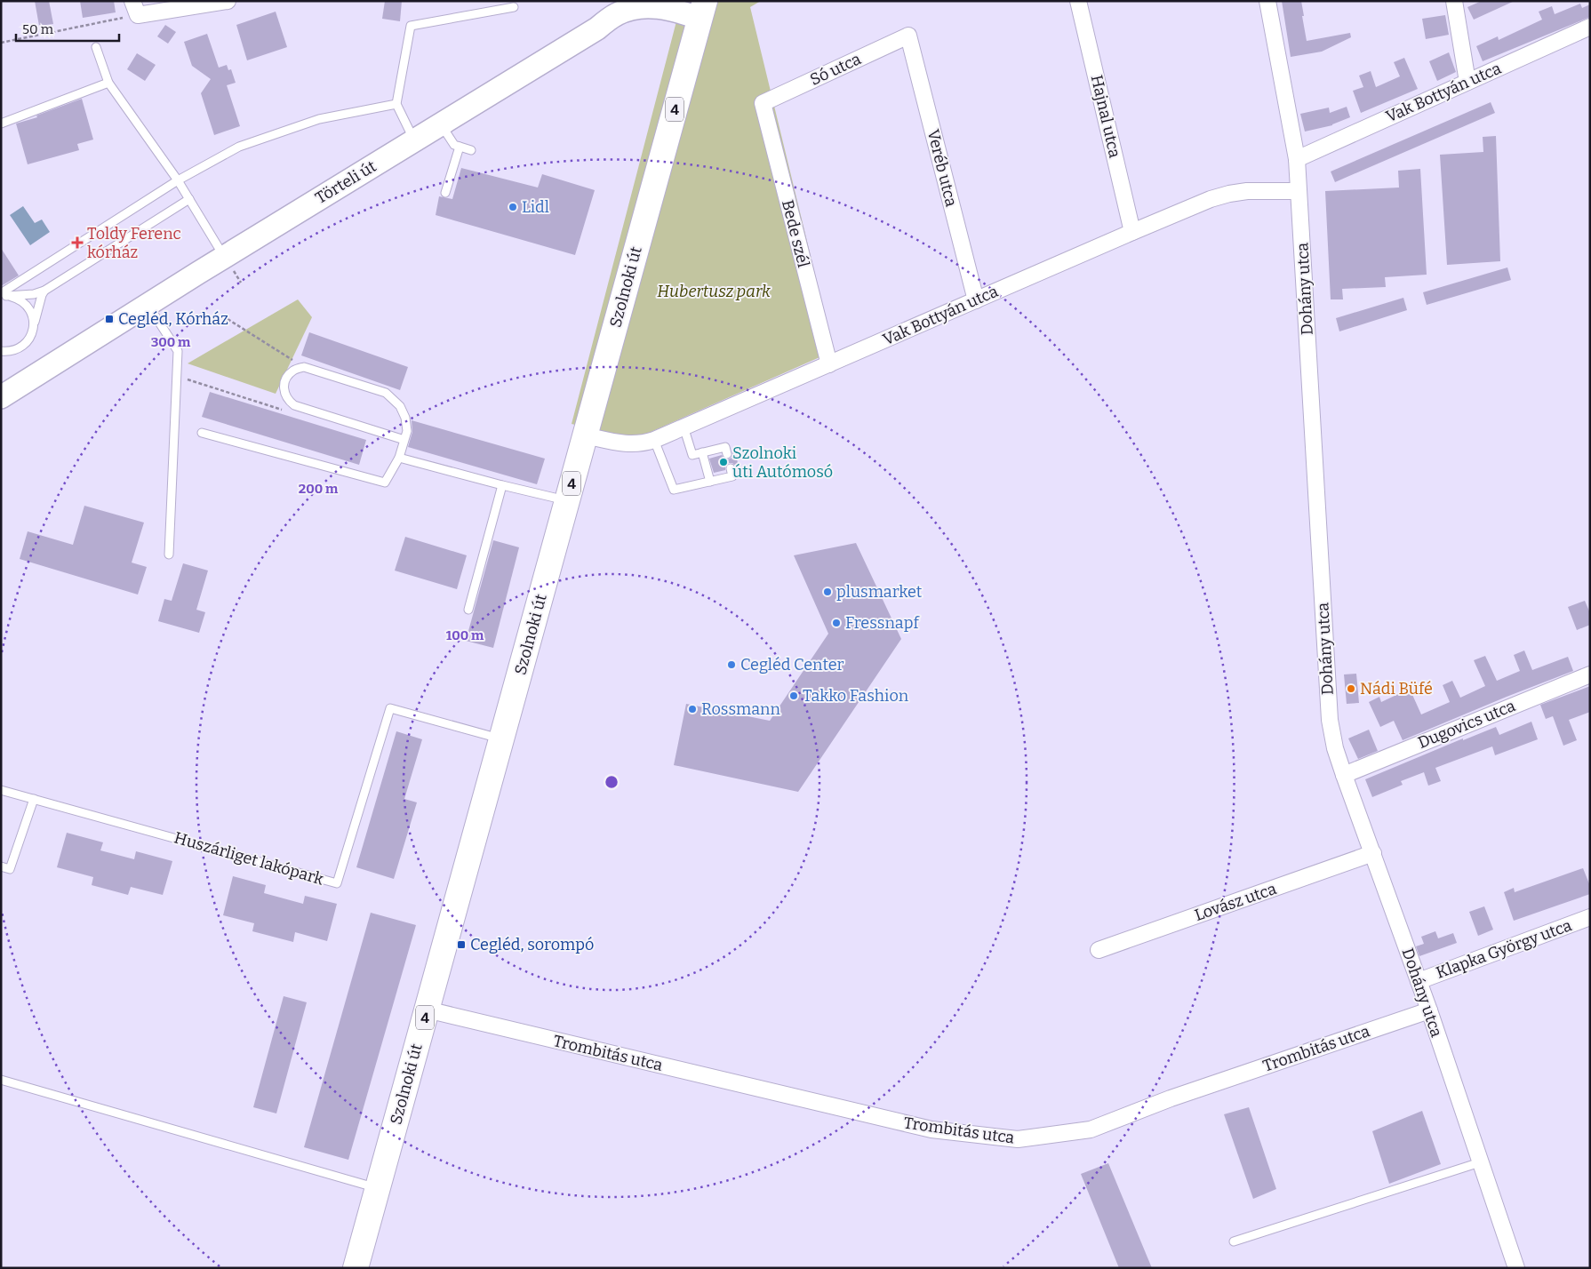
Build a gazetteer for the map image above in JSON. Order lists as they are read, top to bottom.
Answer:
{
  "streets": {
    "main road": ["4", "Törteli út", "Szolnoki út"],
    "street": [
      "Só utca",
      "Vak Bottyán utca",
      "Hajnal utca",
      "Veréb utca",
      "Bede szél",
      "Dohány utca",
      "Dugovics utca",
      "Lovász utca",
      "Klapka György utca",
      "Trombitás utca"
    ],
    "lane": ["Huszárliget lakópark"]
  },
  "crossings": [
    ["Só utca", "Veréb utca"],
    ["Só utca", "Bede szél"],
    ["Vak Bottyán utca", "Hajnal utca"],
    ["Vak Bottyán utca", "Veréb utca"],
    ["Vak Bottyán utca", "Bede szél"],
    ["Vak Bottyán utca", "Szolnoki út"],
    ["Vak Bottyán utca", "Dohány utca"],
    ["Törteli út", "Szolnoki út"],
    ["Szolnoki út", "Huszárliget lakópark"],
    ["Szolnoki út", "Trombitás utca"],
    ["Dohány utca", "Dugovics utca"],
    ["Dohány utca", "Lovász utca"],
    ["Dohány utca", "Klapka György utca"],
    ["Dohány utca", "Trombitás utca"]
  ],
  "parks": ["Hubertusz park"],
  "places": {
    "other": [
      "Lidl",
      "Szolnoki úti Autómosó",
      "plusmarket",
      "Fressnapf",
      "Cegléd Center",
      "Nádi Büfé",
      "Takko Fashion",
      "Rossmann"
    ],
    "health": ["Toldy Ferenc kórház"],
    "transit": ["Cegléd, Kórház", "Cegléd, sorompó"]
  },
  "scale_bar": "50 m",
  "rings": ["300 m", "200 m", "100 m"]
}
